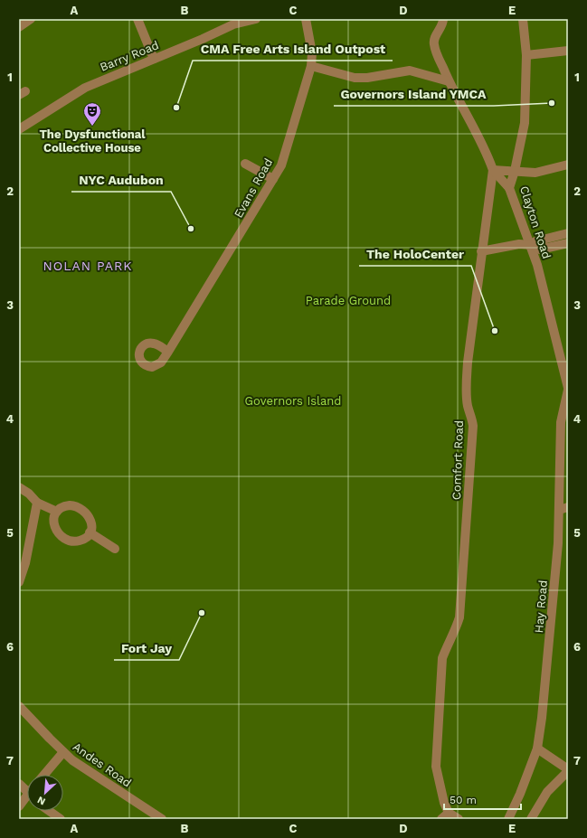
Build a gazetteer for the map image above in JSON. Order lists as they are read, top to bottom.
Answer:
{
  "streets": {
    "street": [
      "Barry Road",
      "Evans Road",
      "Clayton Road",
      "Comfort Road",
      "Hay Road",
      "Andes Road"
    ]
  },
  "crossings": [
    ["Clayton Road", "Hay Road"]
  ],
  "districts": ["NOLAN PARK"],
  "parks": ["Parade Ground", "Governors Island"],
  "places": {
    "other": [
      "Governors Island YMCA",
      "CMA Free Arts Island Outpost",
      "NYC Audubon",
      "The HoloCenter",
      "Fort Jay"
    ],
    "theatre": ["The Dysfunctional Collective House"]
  },
  "scale_bar": "50 m",
  "north": "bottom left",
  "grid": {
    "columns": [
      "A",
      "B",
      "C",
      "D",
      "E"
    ],
    "rows": [
      "1",
      "2",
      "3",
      "4",
      "5",
      "6",
      "7"
    ]
  }
}
